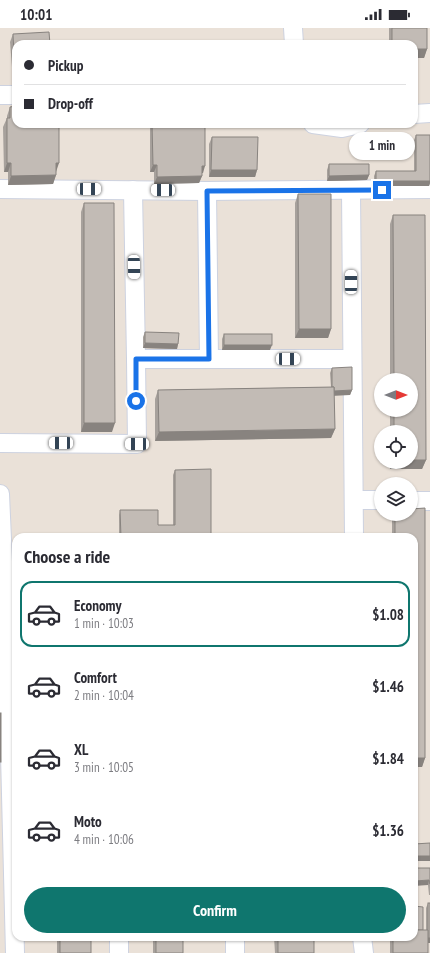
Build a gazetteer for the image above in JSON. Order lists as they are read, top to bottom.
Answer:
{
  "north": "right",
  "page": {
    "status": "10:01",
    "banner": ["Pickup", "Drop-off"],
    "bubble": "1 min",
    "heading": "Choose a ride",
    "list": [
      {
        "name": "Economy",
        "note": "1 min · 10:03",
        "value": "$1.08"
      },
      {
        "name": "Comfort",
        "note": "2 min · 10:04",
        "value": "$1.46"
      },
      {
        "name": "XL",
        "note": "3 min · 10:05",
        "value": "$1.84"
      },
      {
        "name": "Moto",
        "note": "4 min · 10:06",
        "value": "$1.36"
      }
    ],
    "buttons": "Confirm"
  }
}
